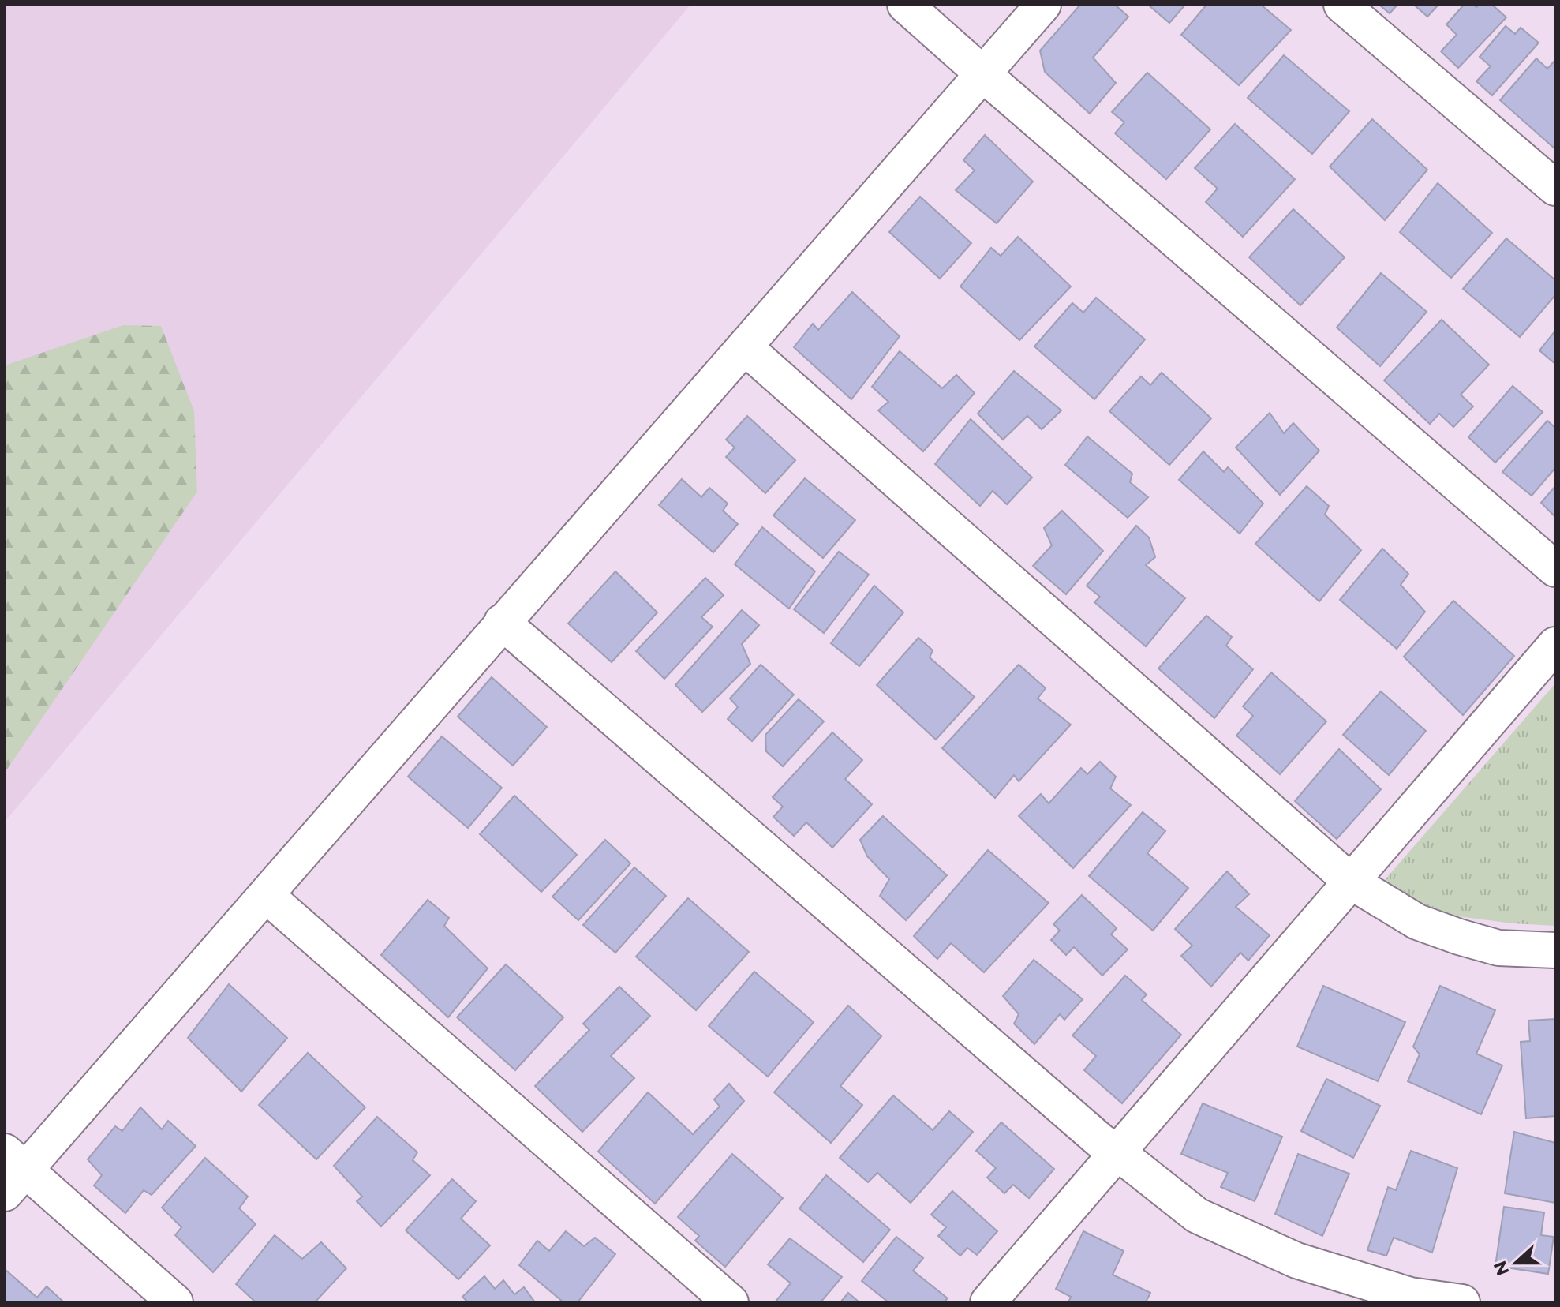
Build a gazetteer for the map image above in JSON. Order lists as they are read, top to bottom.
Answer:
{
  "north": "left"
}
